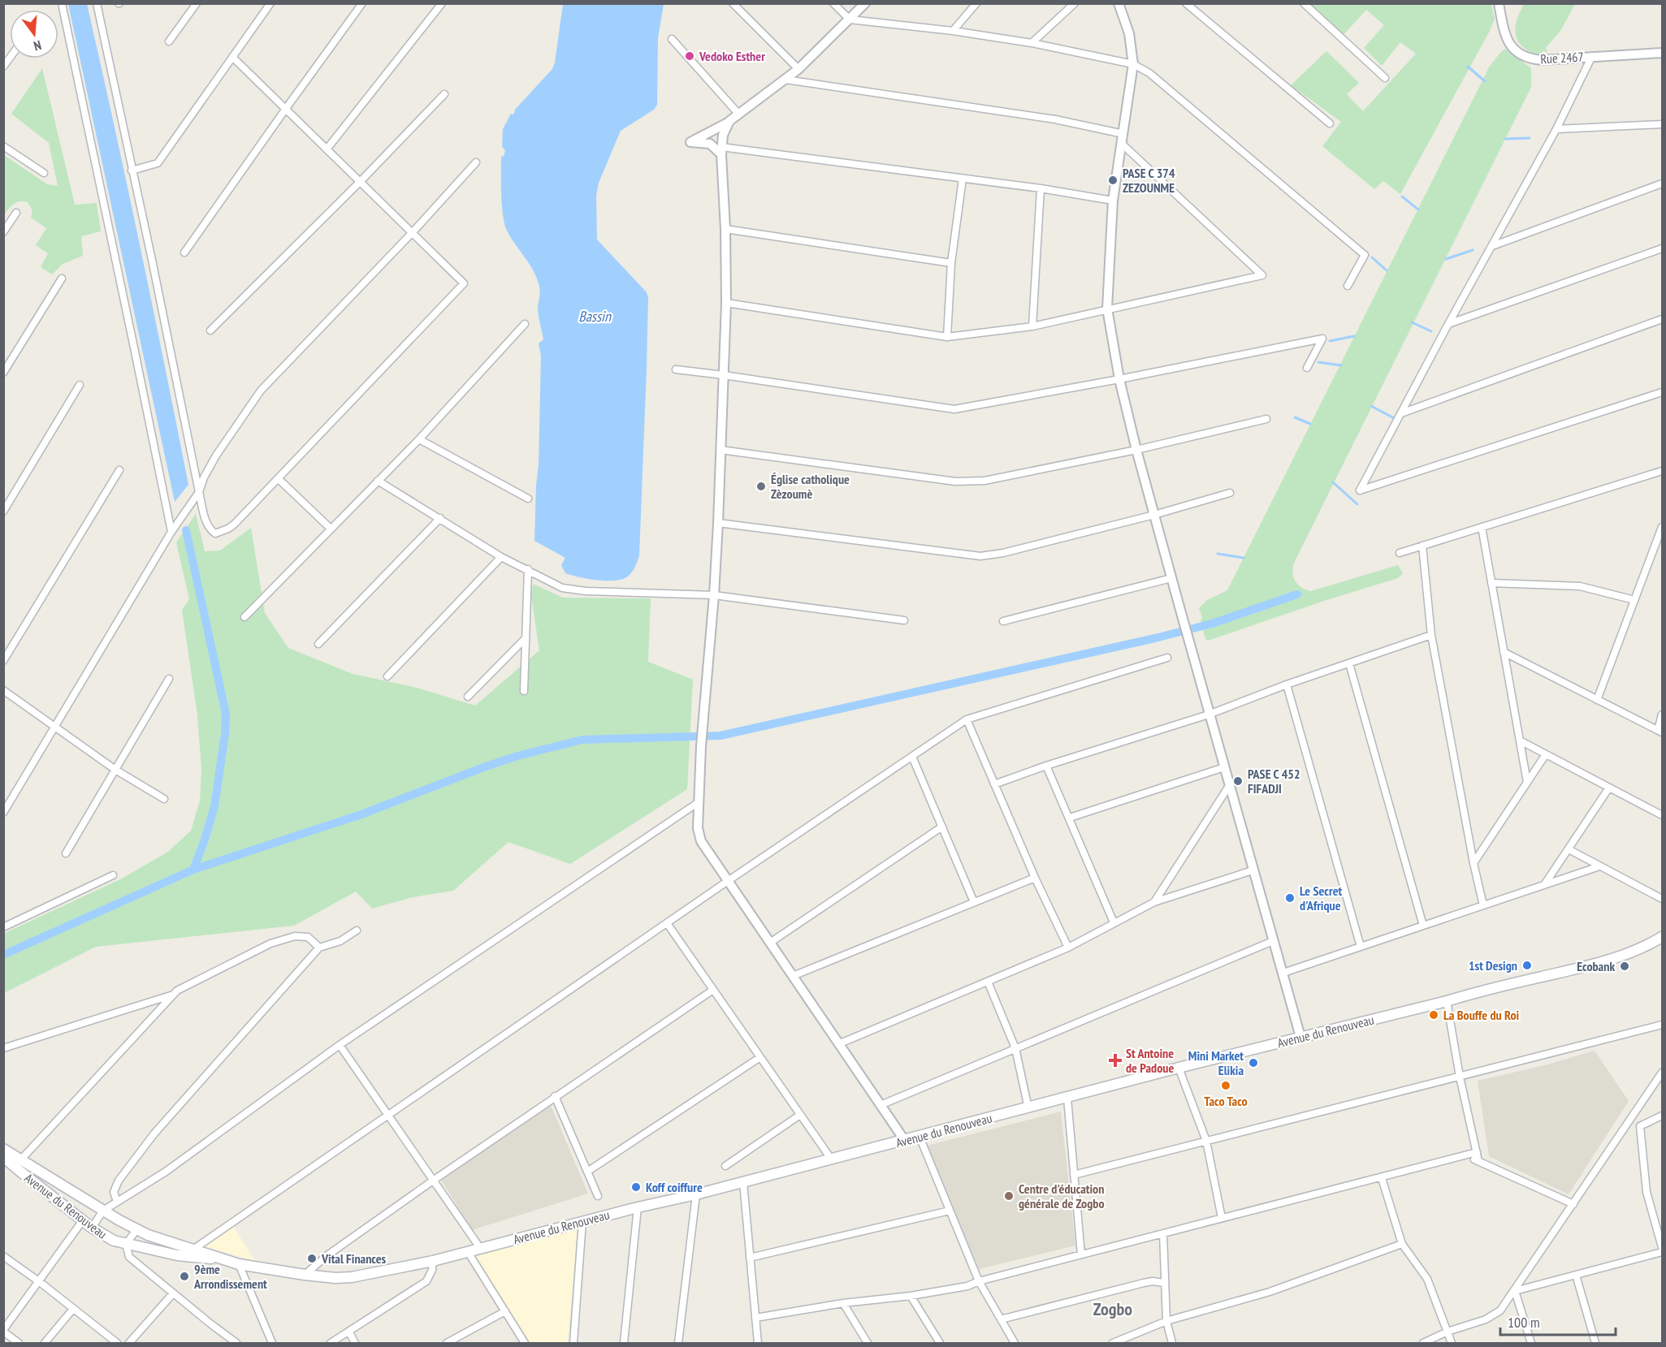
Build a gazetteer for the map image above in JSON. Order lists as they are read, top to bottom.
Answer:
{
  "streets": {
    "main road": ["Avenue du Renouveau"],
    "street": ["Rue 2467"]
  },
  "districts": ["Zogbo"],
  "water": ["Bassin"],
  "places": {
    "other": [
      "Vedoko Esther",
      "PASE C 374 ZEZOUNME",
      "Église catholique Zèzoumè",
      "PASE C 452 FIFADJI",
      "Le Secret d'Afrique",
      "1st Design",
      "Ecobank",
      "La Bouffe du Roi",
      "Mini Market Elikia",
      "Taco Taco",
      "Koff coiffure",
      "Centre d'éducation générale de Zogbo",
      "Vital Finances",
      "9ème Arrondissement"
    ],
    "health": ["St Antoine de Padoue"]
  },
  "scale_bar": "100 m",
  "north": "bottom"
}
